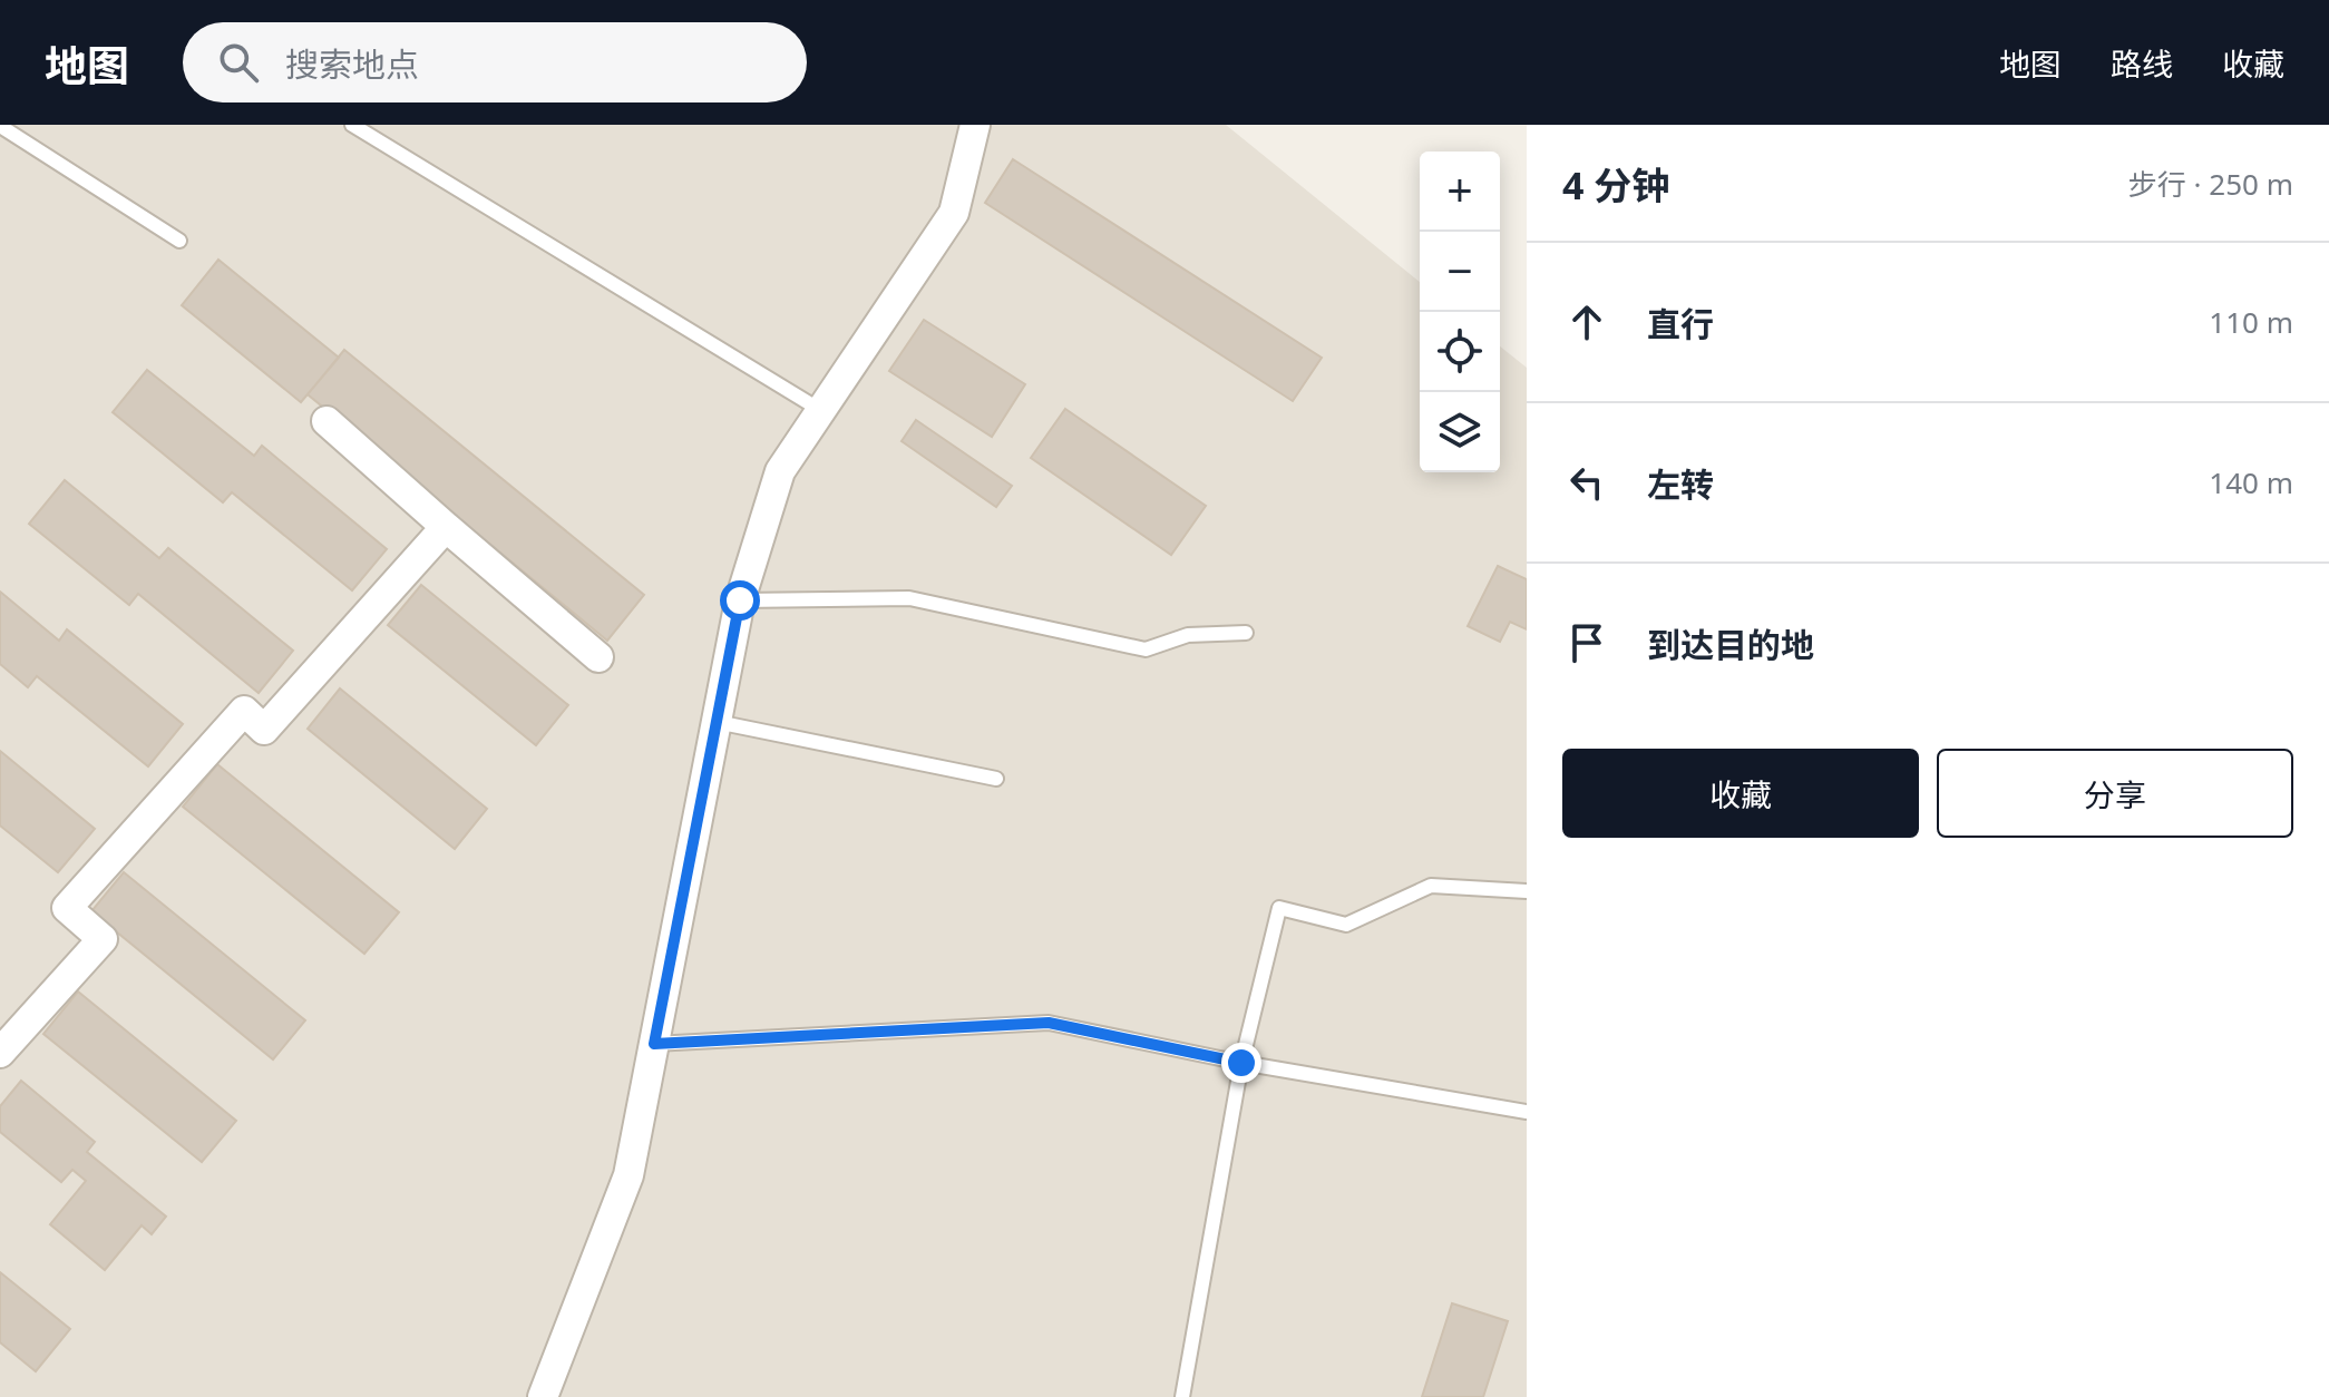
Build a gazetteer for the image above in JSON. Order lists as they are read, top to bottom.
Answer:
{
  "page": {
    "header": "地图",
    "search": "搜索地点",
    "nav": ["地图", "路线", "收藏"],
    "heading": ["4 分钟", "步行 · 250 m"],
    "map_buttons": ["+", "−"],
    "list": [
      ["直行", "110 m"],
      ["左转", "140 m"],
      "到达目的地"
    ],
    "buttons": ["收藏", "分享"]
  }
}
